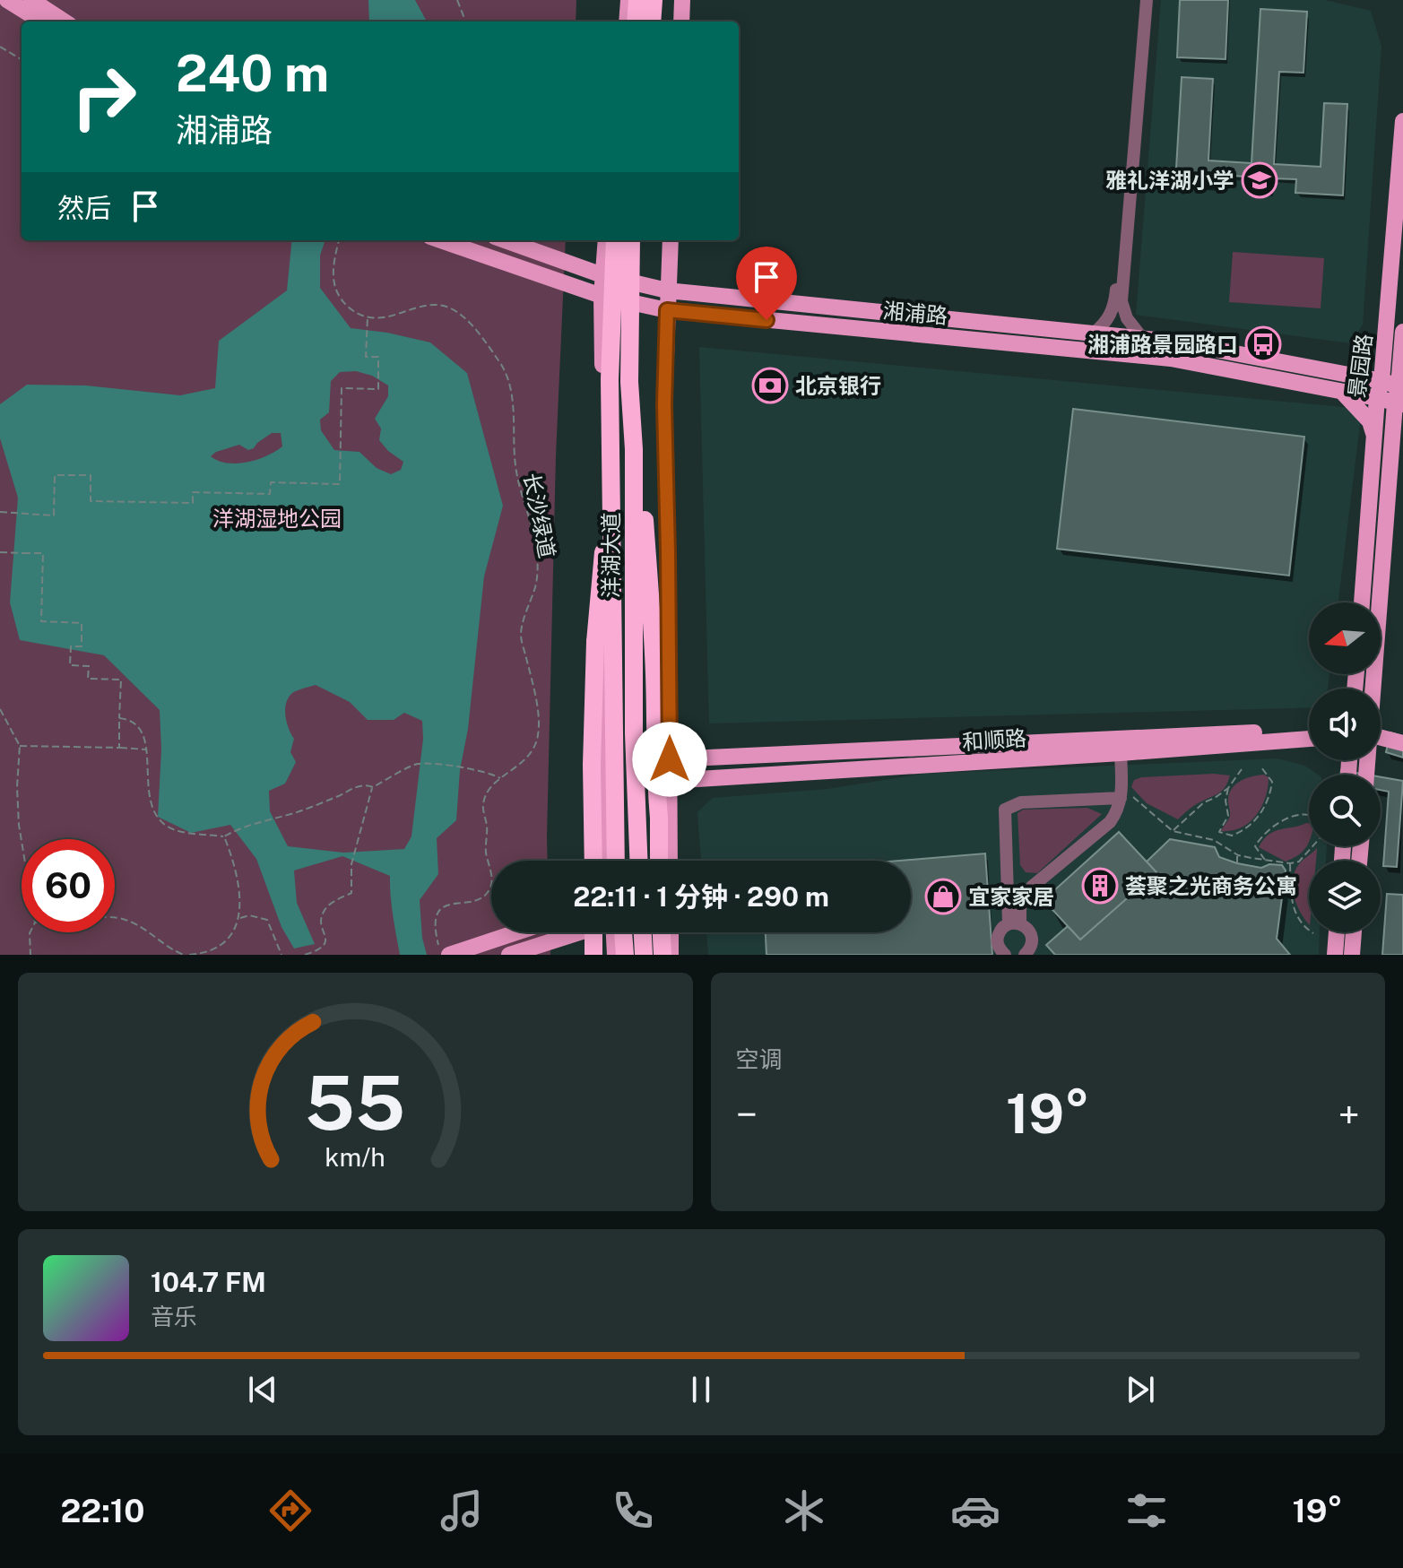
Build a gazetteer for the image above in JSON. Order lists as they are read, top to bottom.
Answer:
{
  "streets": {
    "highway": ["洋湖大道"],
    "main road": ["湘浦路", "景园路", "和顺路"],
    "path": ["长沙绿道"]
  },
  "crossings": [
    ["湘浦路", "景园路"]
  ],
  "parks": ["洋湖湿地公园"],
  "places": {
    "school or university": ["雅礼洋湖小学"],
    "bus stop": ["湘浦路景园路口"],
    "bank": ["北京银行"],
    "building": ["荟聚之光商务公寓"],
    "shop": ["宜家家居"]
  },
  "north": "left",
  "page": {
    "turn": ["240 m", "湘浦路"],
    "then": "然后",
    "limit": "60",
    "trip": "22:11 · 1 分钟 · 290 m",
    "tile": "空调",
    "heat": ["−", "19°", "+"],
    "song": ["104.7 FM", "音乐"],
    "tabs": ["22:10", "19°"],
    "gauge": ["55", "km/h"]
  }
}
